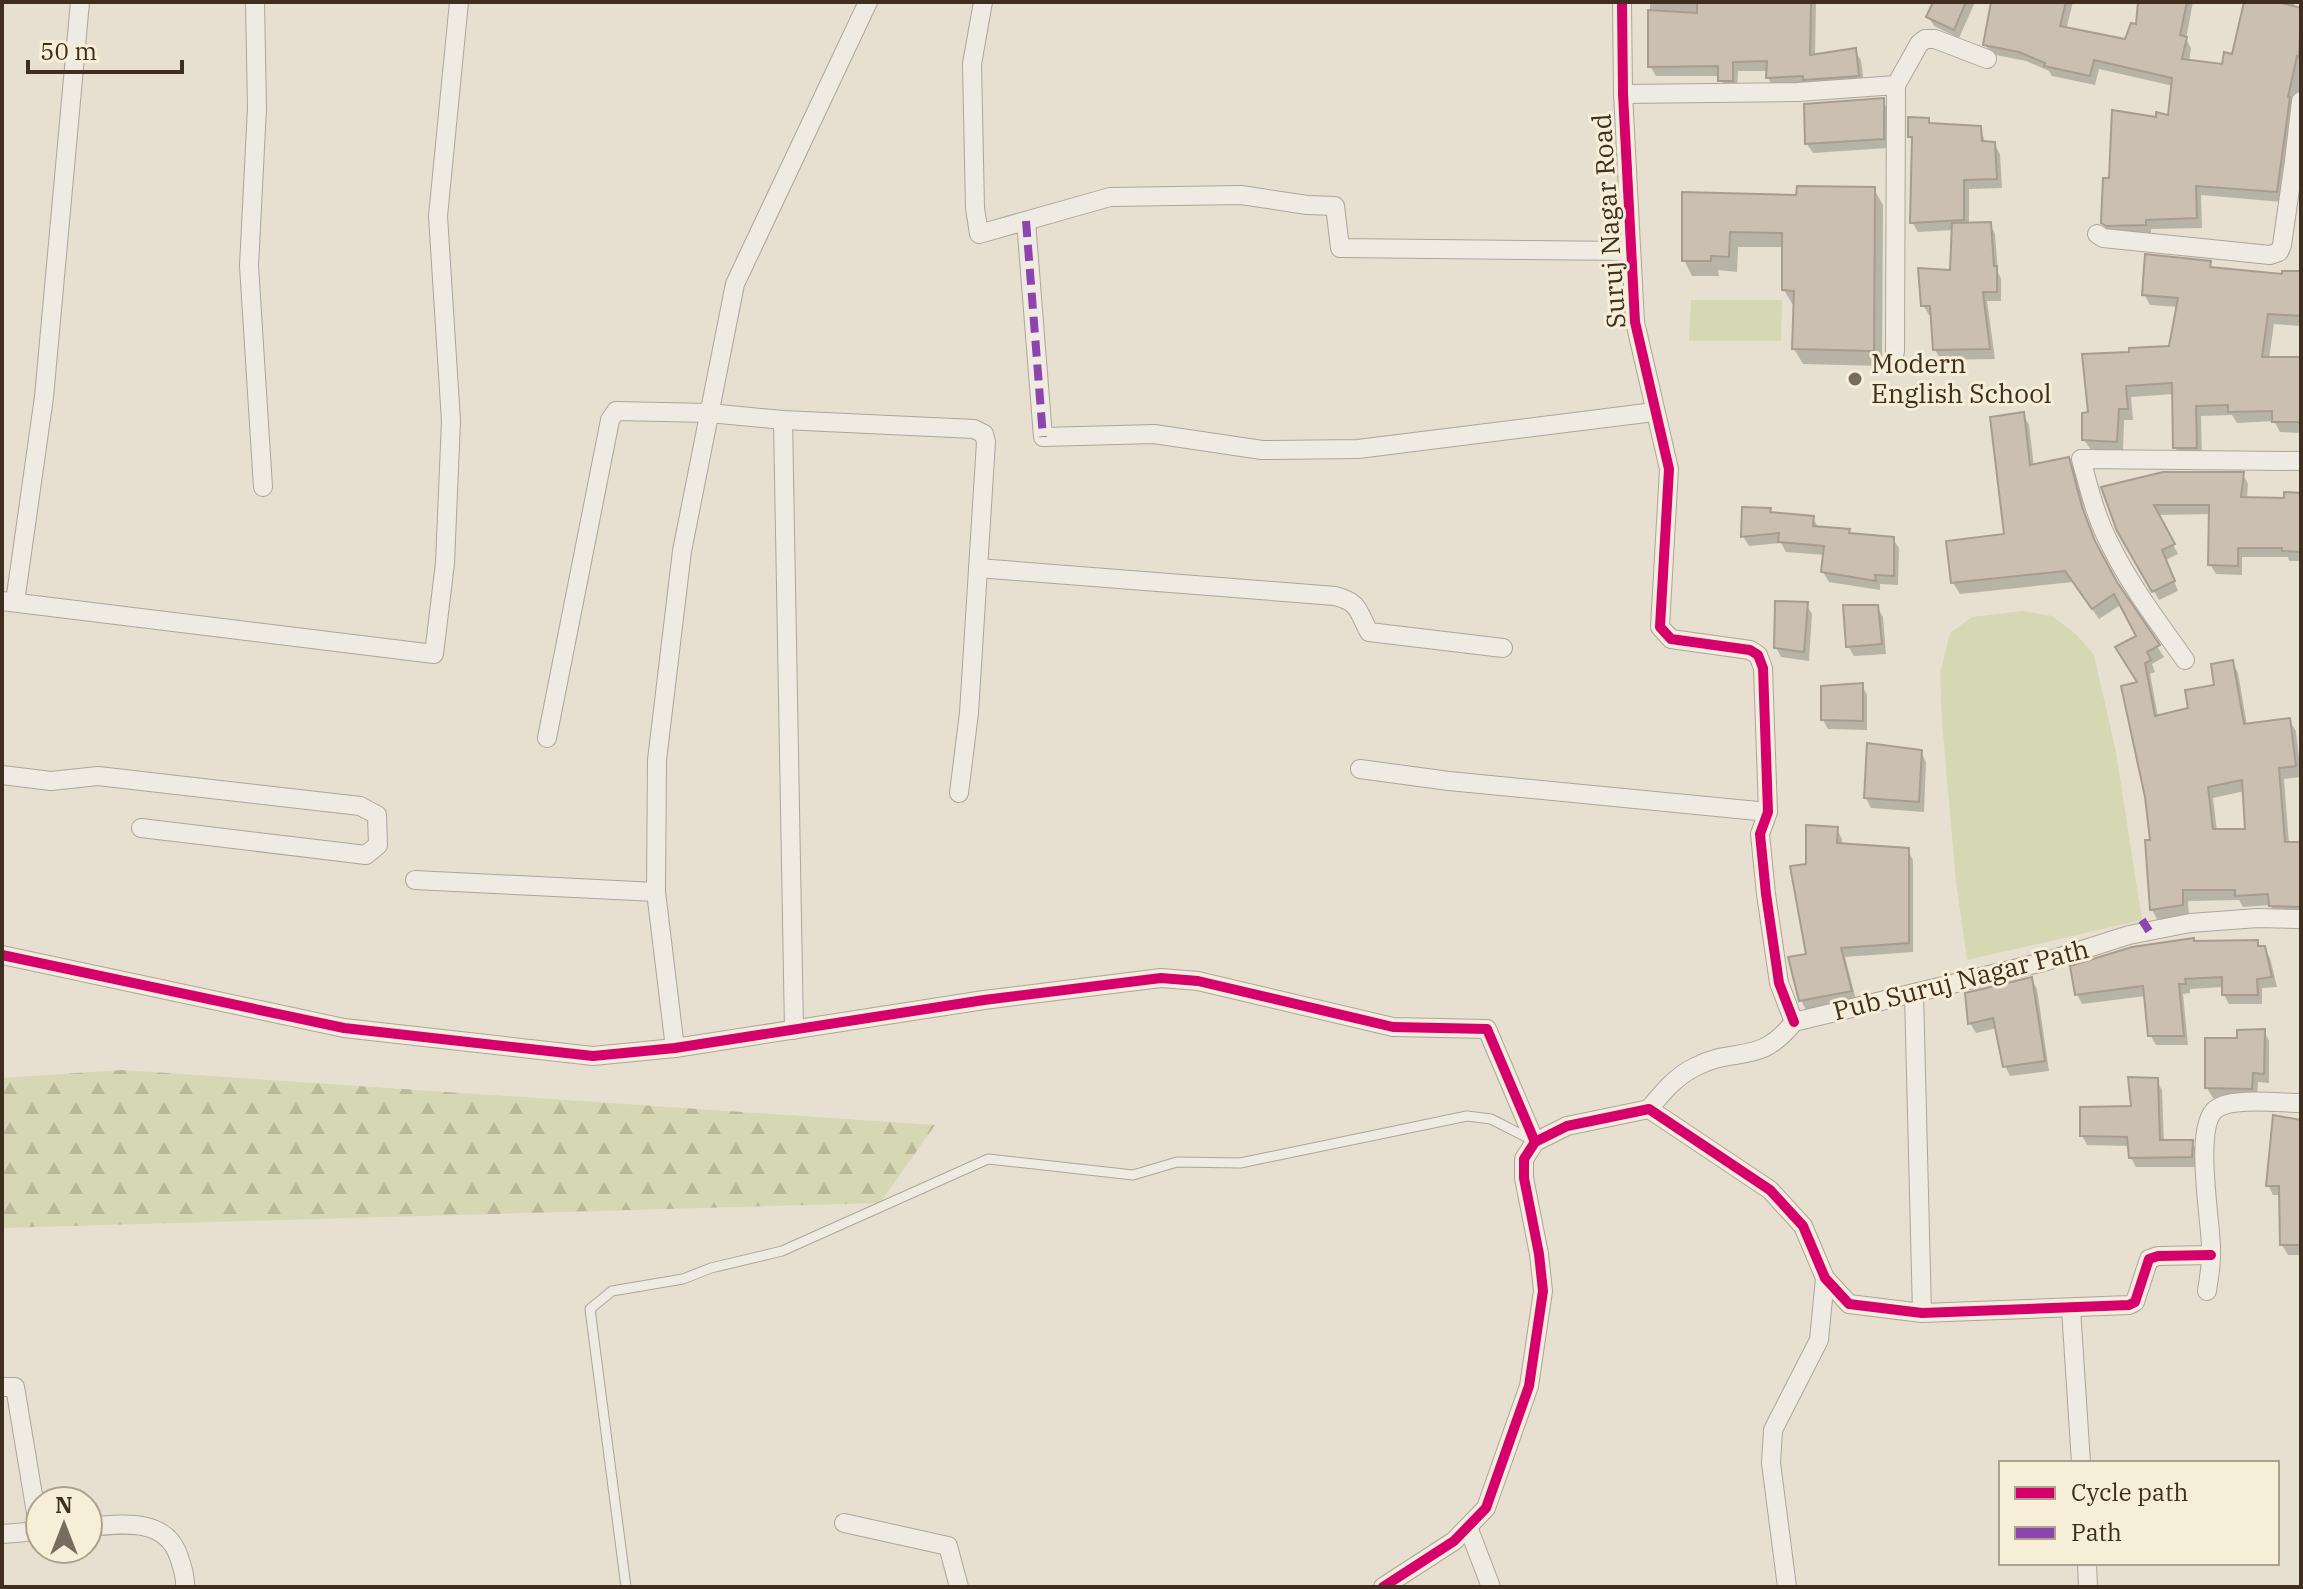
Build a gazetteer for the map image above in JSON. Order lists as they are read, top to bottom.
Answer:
{
  "streets": {
    "street": ["Suruj Nagar Road", "Pub Suruj Nagar Path"]
  },
  "crossings": [
    ["Suruj Nagar Road", "Pub Suruj Nagar Path"]
  ],
  "places": ["Modern English School"],
  "legend": ["Cycle path", "Path"],
  "scale_bar": "50 m",
  "north": "top"
}
